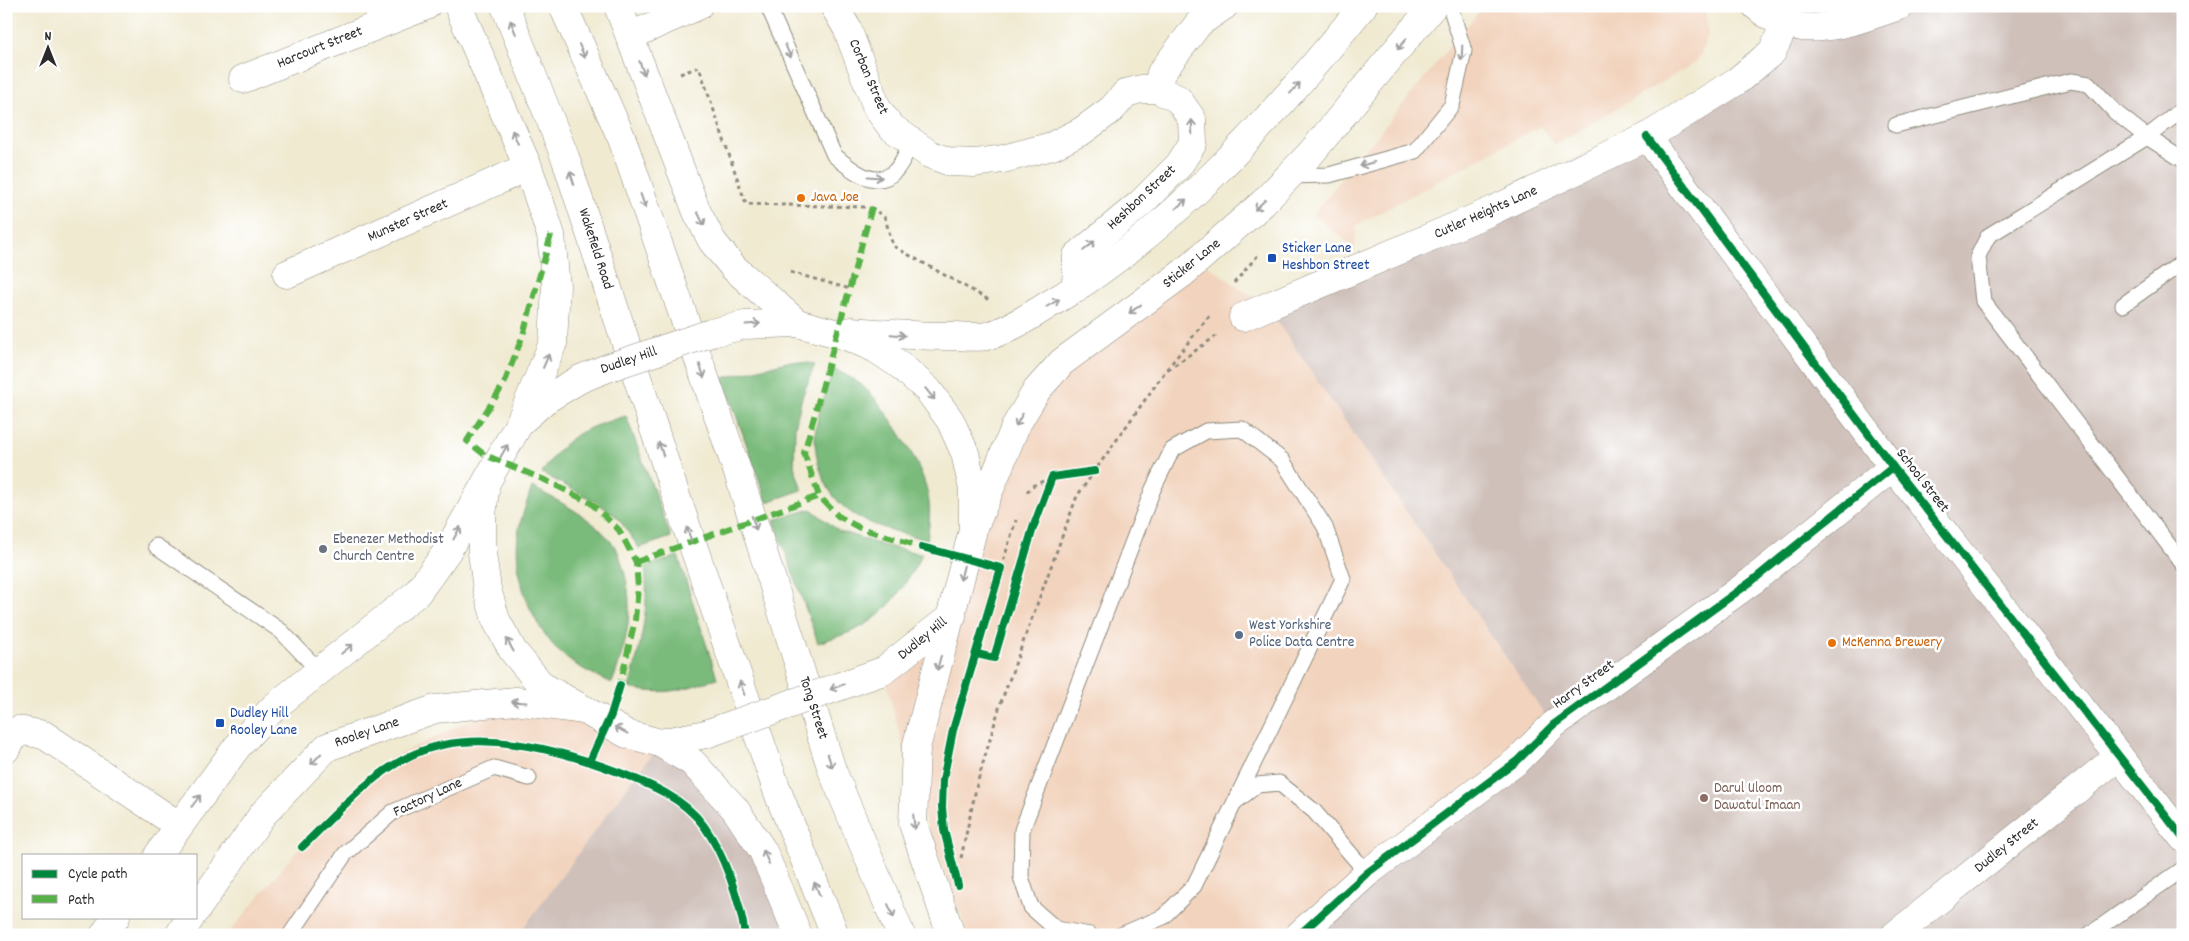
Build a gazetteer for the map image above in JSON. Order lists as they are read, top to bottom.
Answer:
{
  "streets": {
    "main road": [
      "Harcourt Street",
      "Corban Street",
      "Heshbon Street",
      "Cutler Heights Lane",
      "Munster Street",
      "Wakefield Road",
      "Sticker Lane",
      "Dudley Hill",
      "School Street",
      "Harry Street",
      "Tong Street",
      "Rooley Lane",
      "Dudley Street"
    ],
    "lane": ["Factory Lane"]
  },
  "crossings": [
    ["Corban Street", "Heshbon Street"],
    ["Cutler Heights Lane", "School Street"],
    ["Sticker Lane", "Dudley Hill"],
    ["Dudley Hill", "Rooley Lane"],
    ["School Street", "Harry Street"],
    ["School Street", "Dudley Street"]
  ],
  "places": {
    "other": [
      "Java Joe",
      "Ebenezer Methodist Church Centre",
      "West Yorkshire Police Data Centre",
      "McKenna Brewery",
      "Darul Uloom Dawatul Imaan"
    ],
    "transit": ["Sticker Lane Heshbon Street", "Dudley Hill Rooley Lane"]
  },
  "legend": ["Cycle path", "Path"],
  "north": "top"
}
